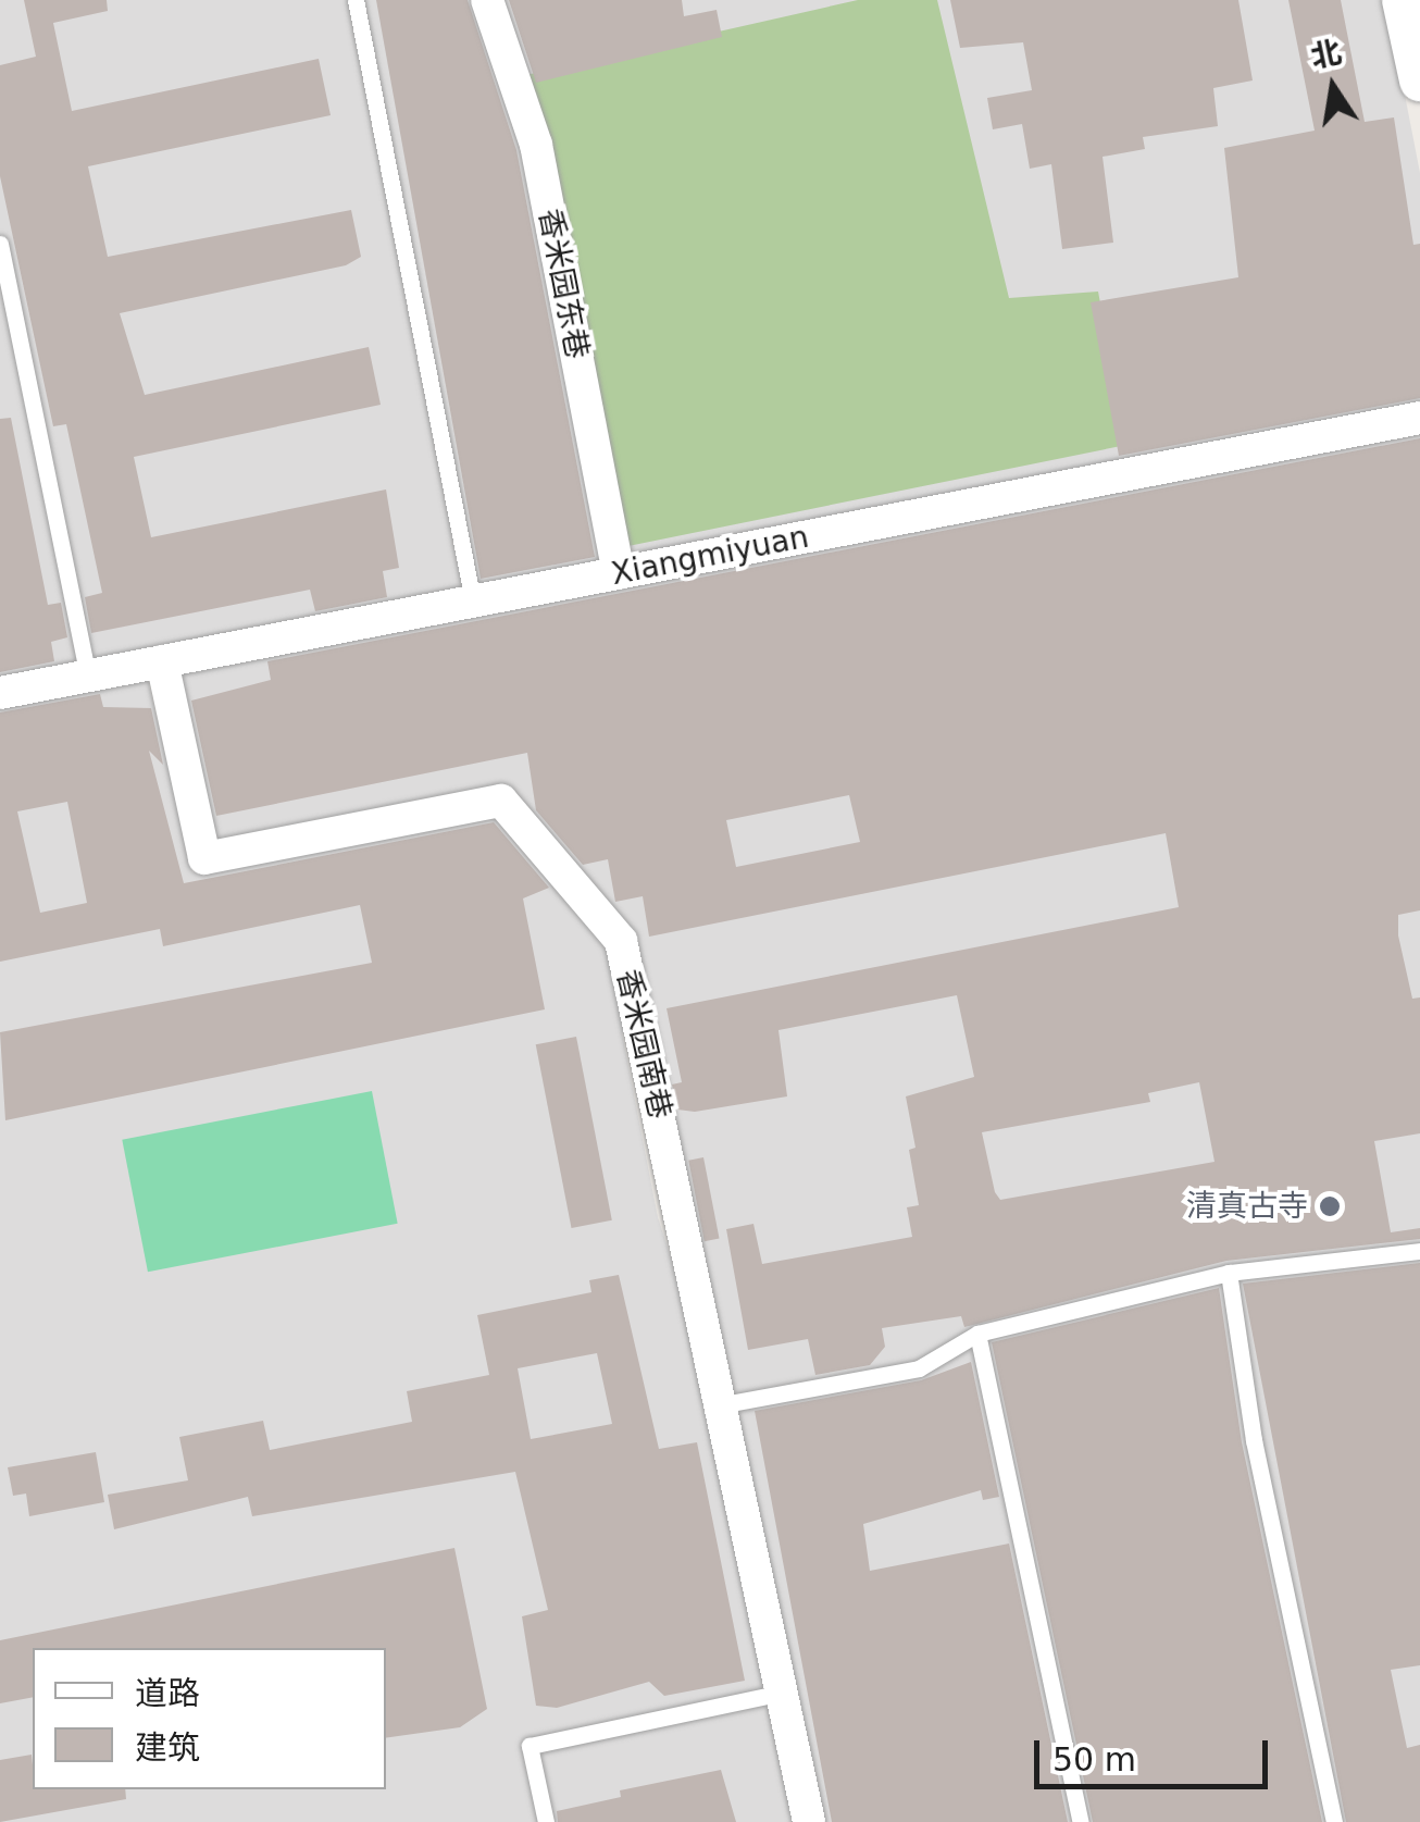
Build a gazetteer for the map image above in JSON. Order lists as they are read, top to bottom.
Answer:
{
  "streets": {
    "street": ["香米园东巷", "Xiangmiyuan", "香米园南巷"]
  },
  "crossings": [
    ["香米园东巷", "Xiangmiyuan"],
    ["Xiangmiyuan", "香米园南巷"]
  ],
  "places": ["清真古寺"],
  "legend": ["道路", "建筑"],
  "scale_bar": "50 m",
  "north": "top"
}
